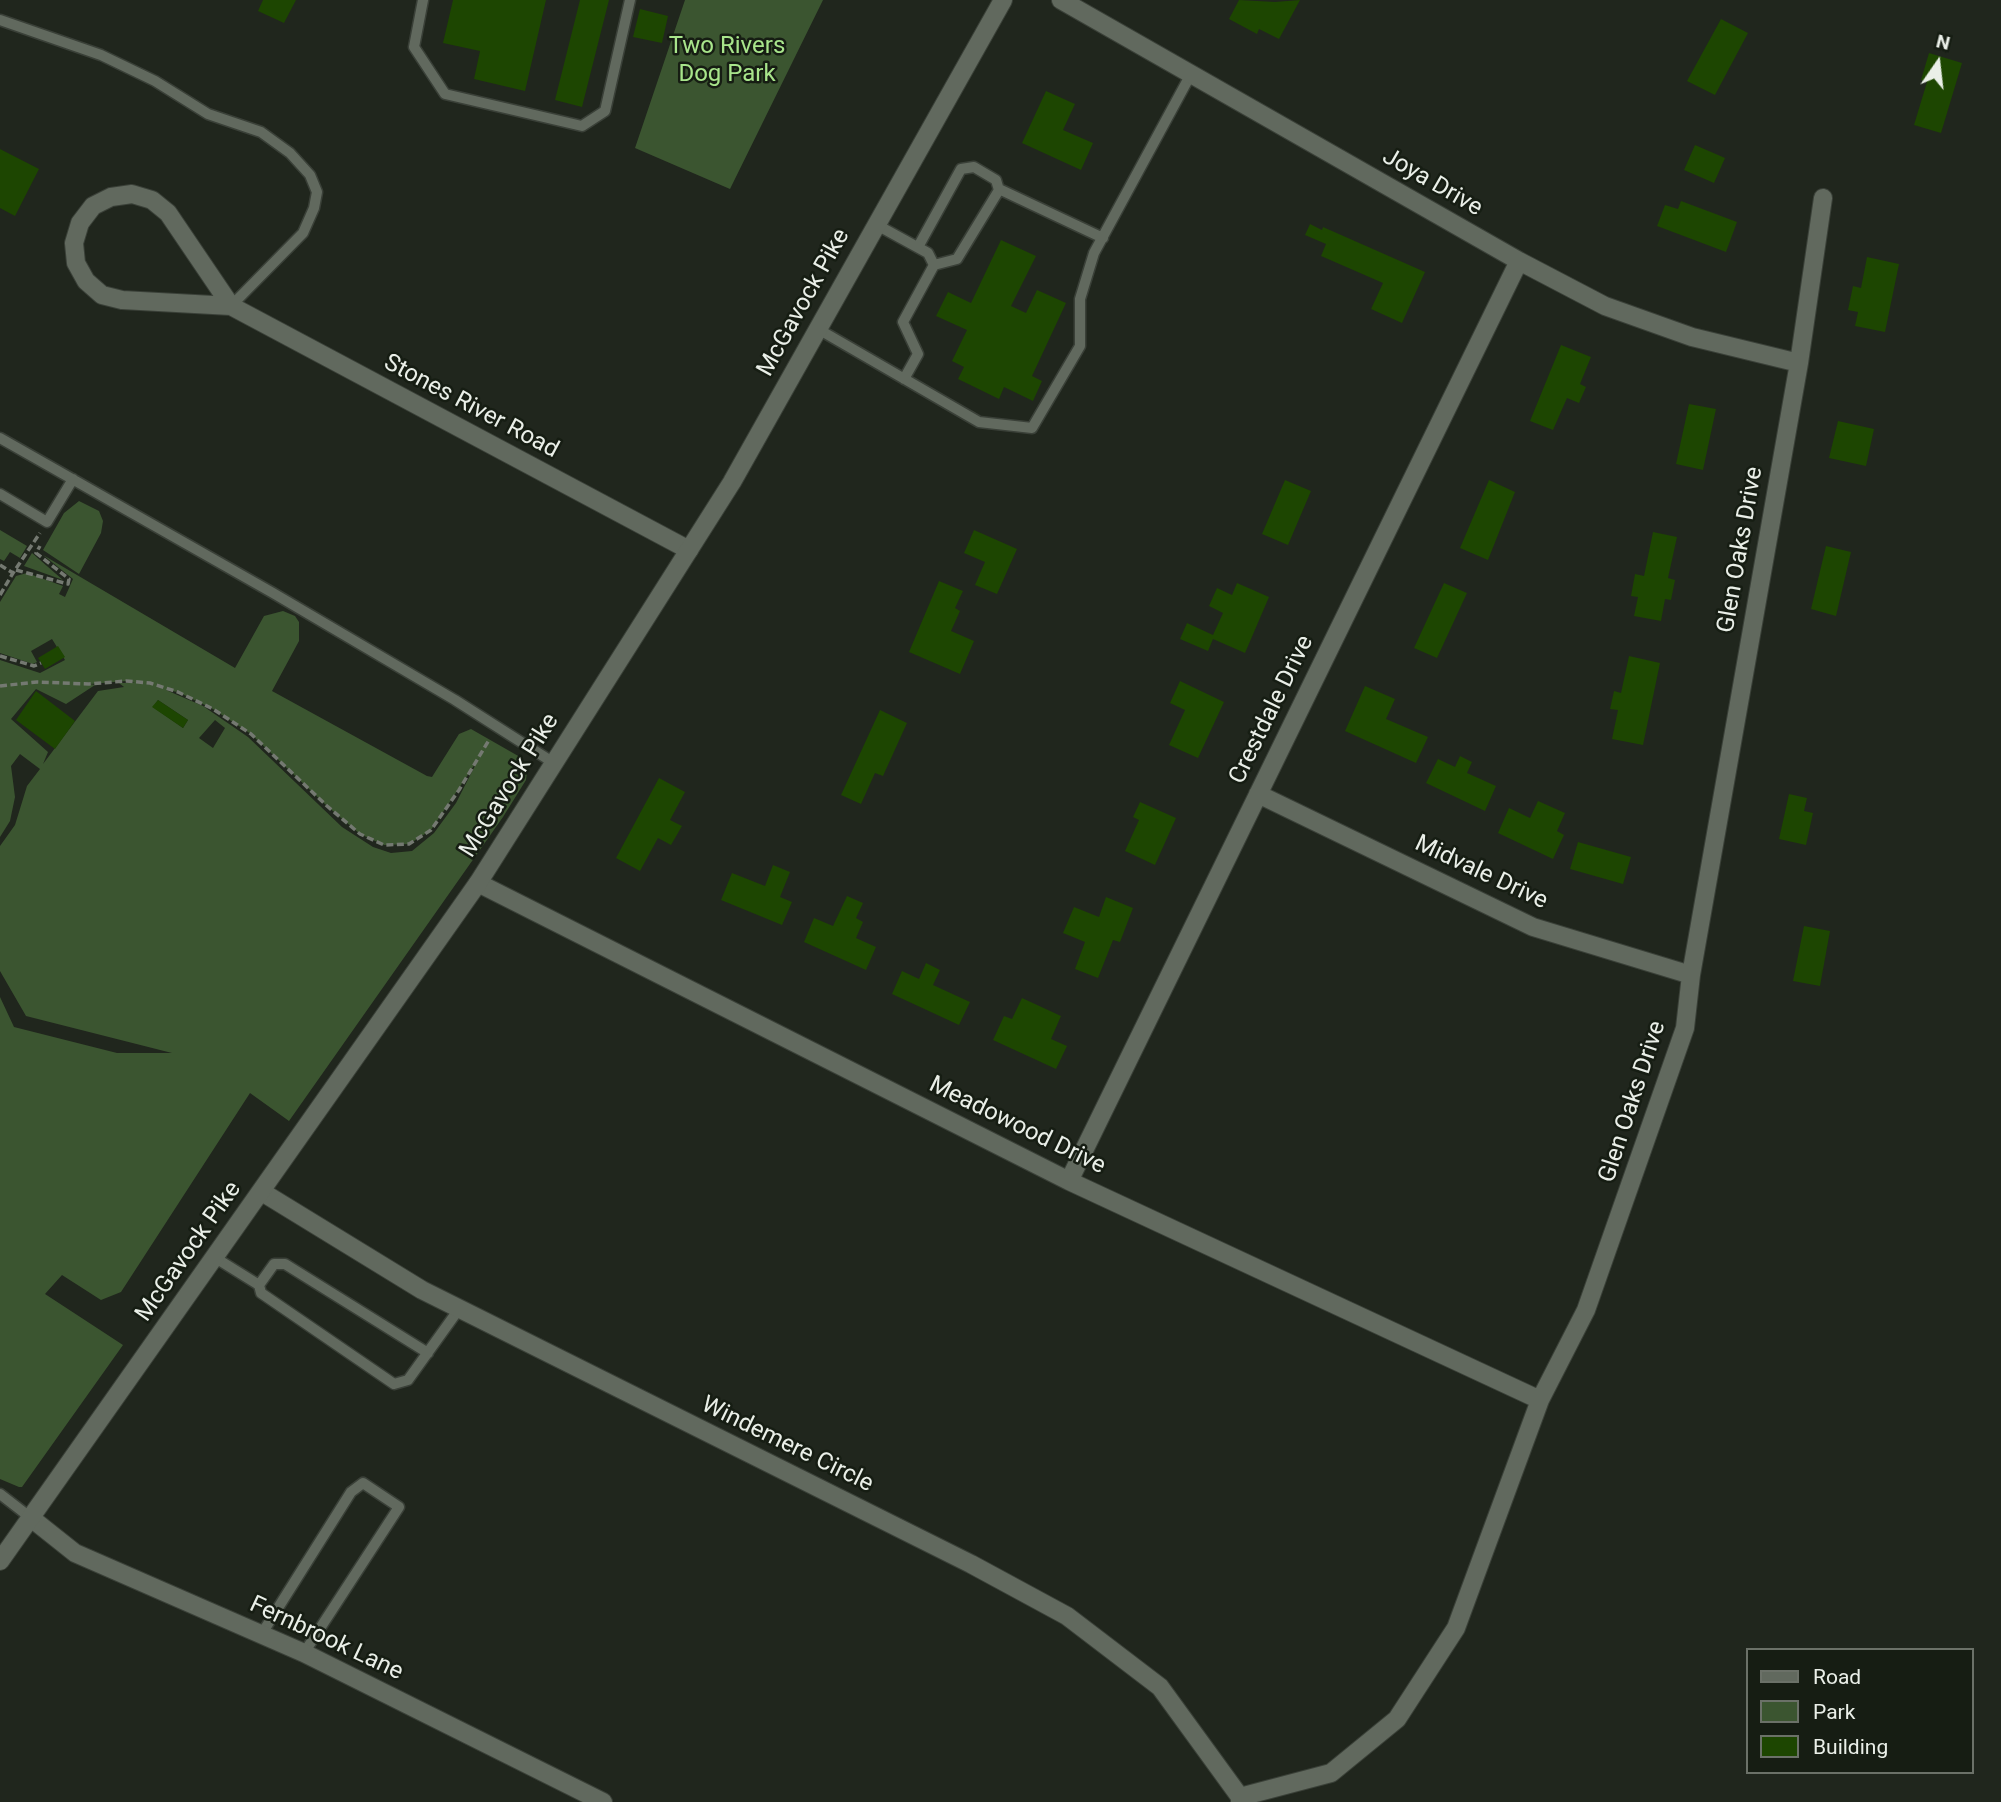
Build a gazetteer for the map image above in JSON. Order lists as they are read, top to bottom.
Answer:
{
  "streets": {
    "street": [
      "Joya Drive",
      "McGavock Pike",
      "Stones River Road",
      "Glen Oaks Drive",
      "Crestdale Drive",
      "Midvale Drive",
      "Meadowood Drive",
      "Windemere Circle",
      "Fernbrook Lane"
    ]
  },
  "crossings": [
    ["Joya Drive", "Glen Oaks Drive"],
    ["Joya Drive", "Crestdale Drive"],
    ["McGavock Pike", "Stones River Road"],
    ["McGavock Pike", "Meadowood Drive"],
    ["McGavock Pike", "Windemere Circle"],
    ["McGavock Pike", "Fernbrook Lane"],
    ["Glen Oaks Drive", "Midvale Drive"],
    ["Glen Oaks Drive", "Meadowood Drive"],
    ["Glen Oaks Drive", "Windemere Circle"],
    ["Crestdale Drive", "Midvale Drive"],
    ["Crestdale Drive", "Meadowood Drive"]
  ],
  "parks": ["Two Rivers Dog Park"],
  "legend": ["Road", "Park", "Building"],
  "north": "top"
}
